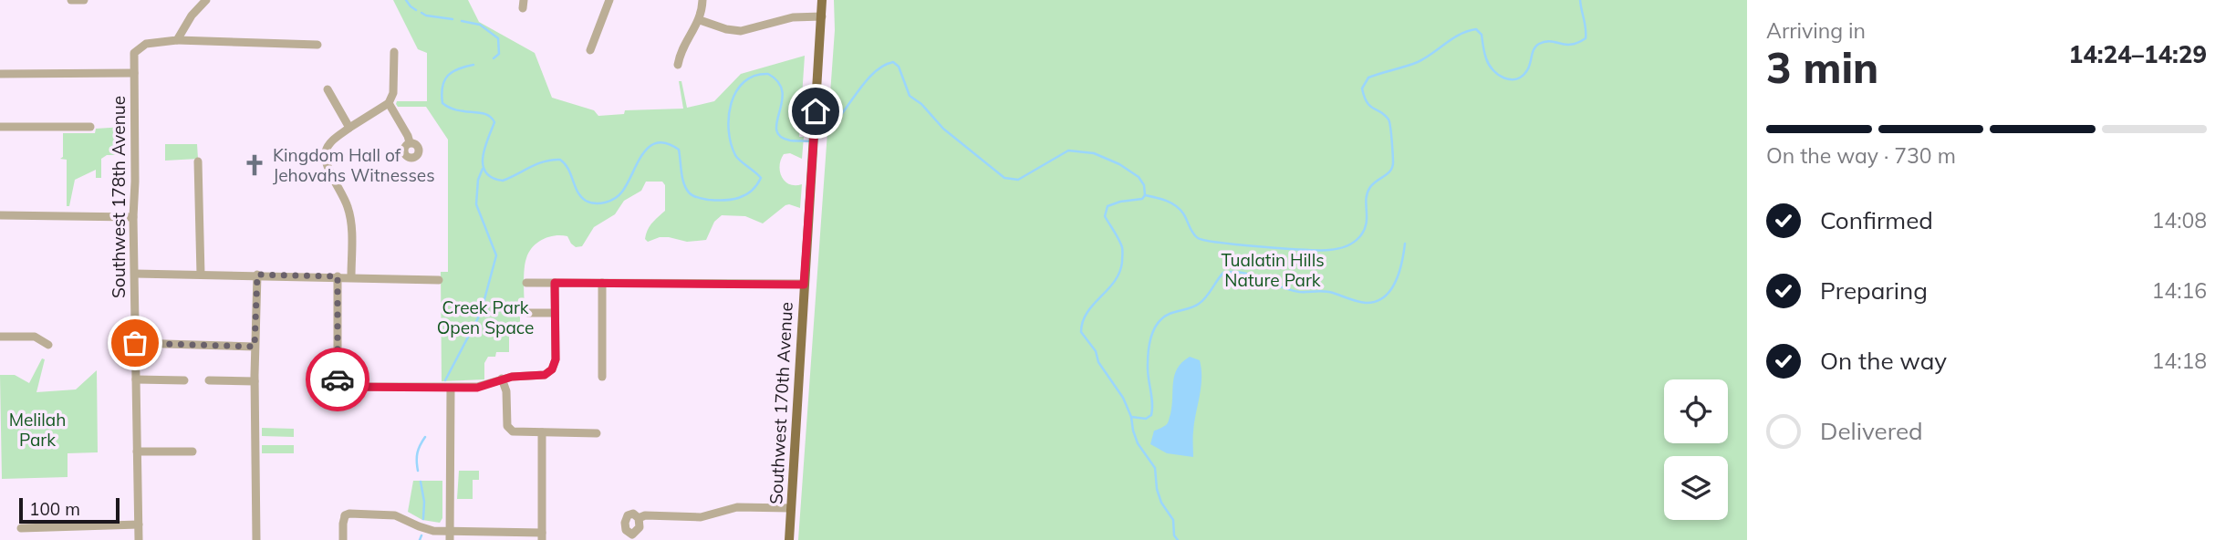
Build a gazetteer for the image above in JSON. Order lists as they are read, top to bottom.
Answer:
{
  "streets": {
    "main road": ["Southwest 170th Avenue"],
    "street": ["Southwest 178th Avenue"]
  },
  "parks": ["Tualatin Hills Nature Park", "Creek Park Open Space", "Melilah Park"],
  "places": {
    "church": ["Kingdom Hall of Jehovahs Witnesses"]
  },
  "scale_bar": "100 m",
  "page": {
    "heading": ["3 min", "Arriving in", "14:24–14:29"],
    "bar": "On the way · 730 m",
    "list": [
      ["Confirmed", "14:08"],
      ["Preparing", "14:16"],
      ["On the way", "14:18"],
      "Delivered"
    ],
    "scale": "100 m"
  }
}
